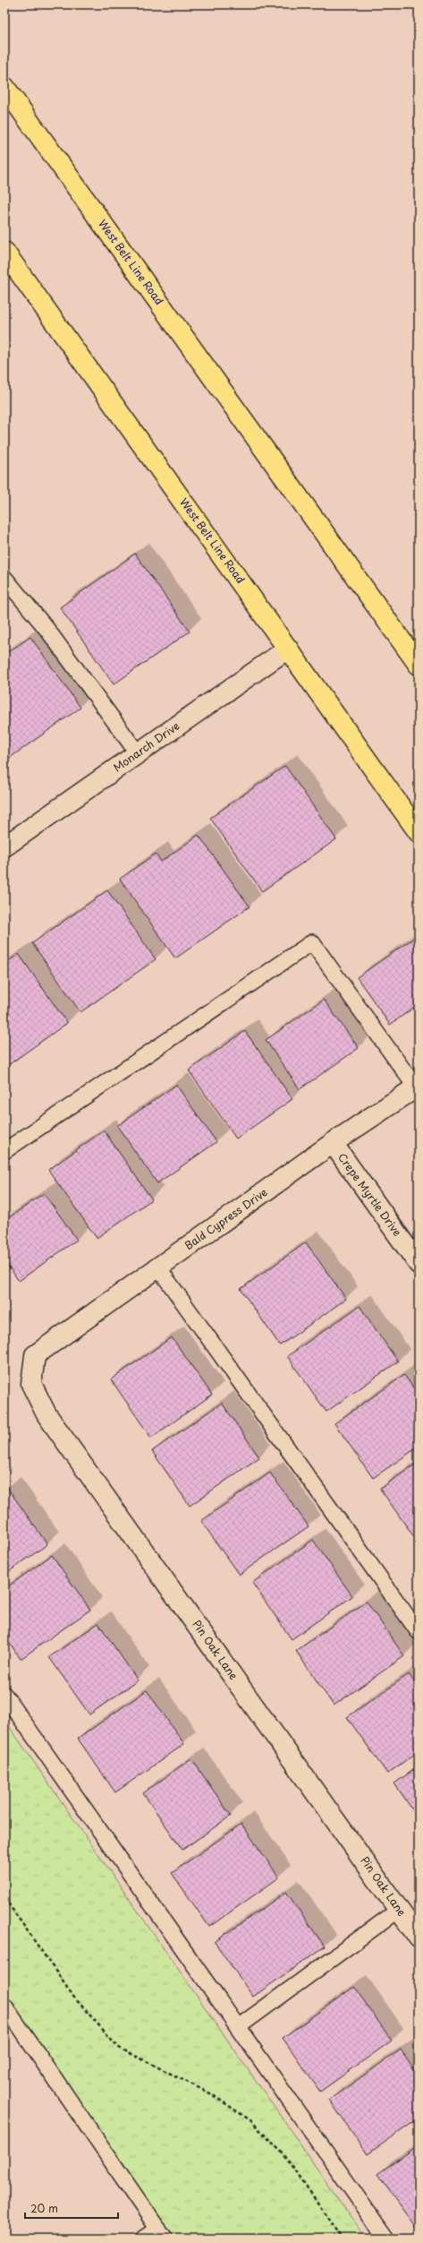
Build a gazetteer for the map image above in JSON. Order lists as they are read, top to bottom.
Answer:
{
  "streets": {
    "main road": ["West Belt Line Road"],
    "street": [
      "Monarch Drive",
      "Crepe Myrtle Drive",
      "Bald Cypress Drive",
      "Pin Oak Lane"
    ]
  },
  "crossings": [
    ["West Belt Line Road", "Monarch Drive"],
    ["Crepe Myrtle Drive", "Bald Cypress Drive"],
    ["Bald Cypress Drive", "Pin Oak Lane"]
  ],
  "scale_bar": "20 m"
}
